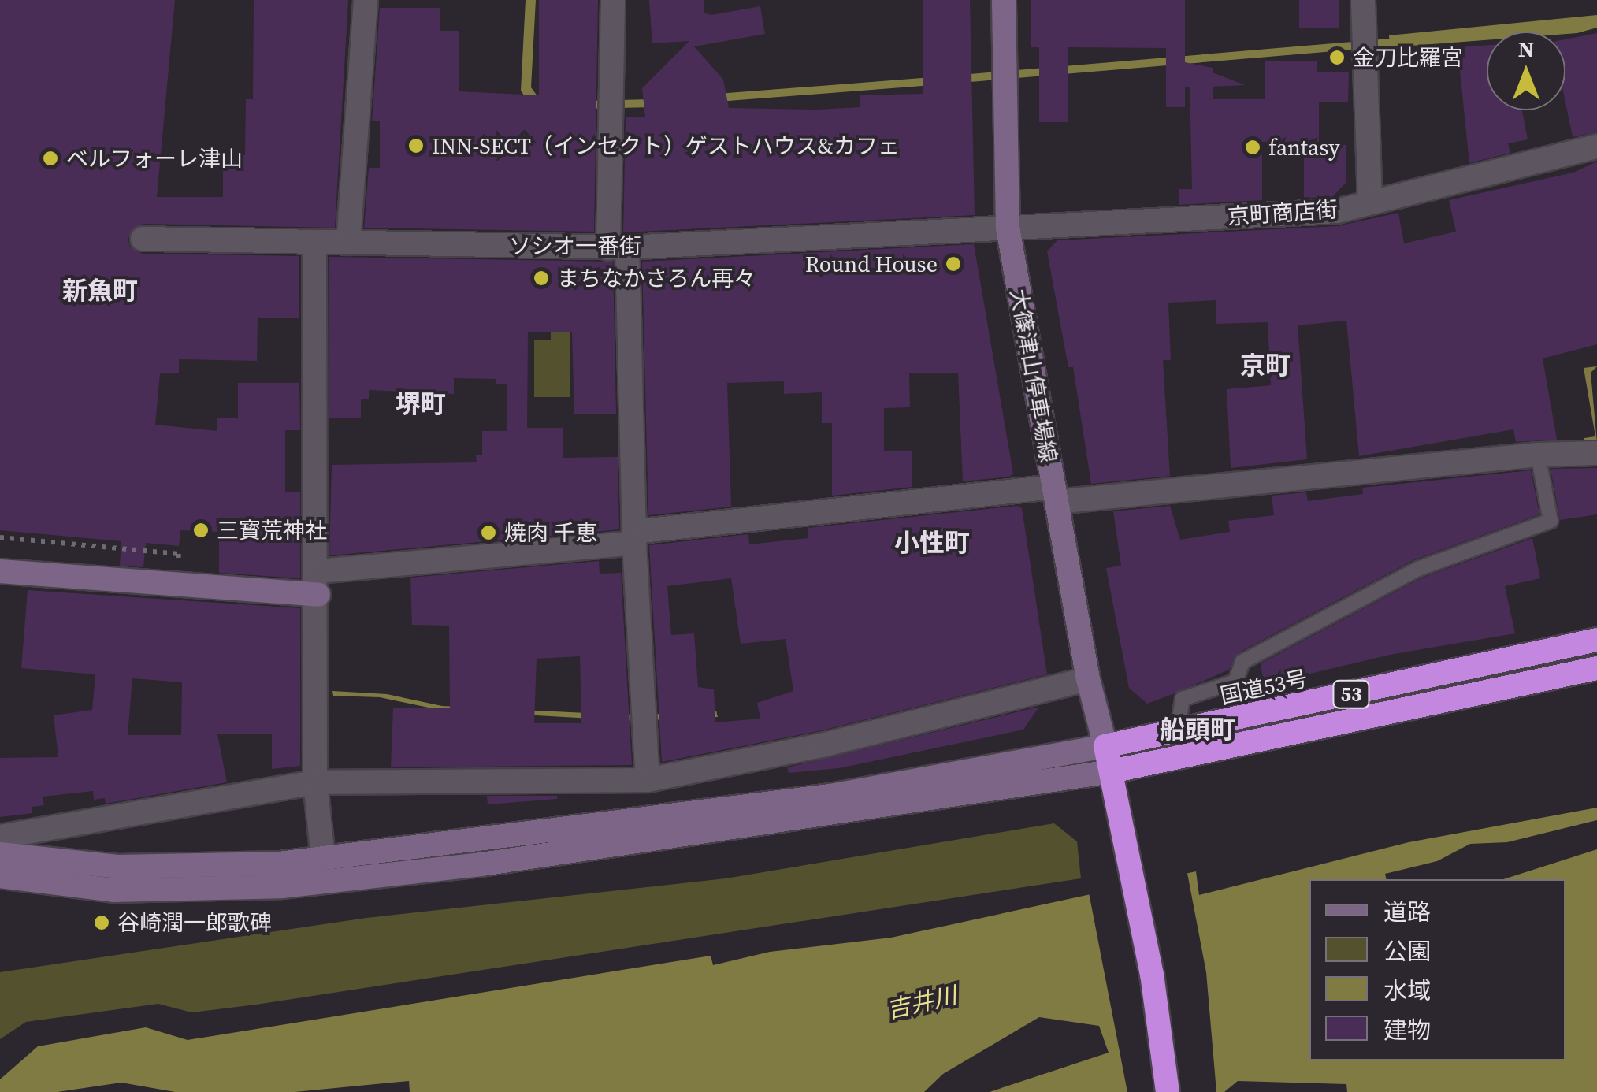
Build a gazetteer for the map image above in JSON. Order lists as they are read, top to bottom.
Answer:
{
  "streets": {
    "highway": ["国道53号", "53"],
    "street": ["京町商店街", "ソシオ一番街", "大篠津山停車場線"]
  },
  "crossings": [
    ["京町商店街", "ソシオ一番街"],
    ["京町商店街", "大篠津山停車場線"],
    ["ソシオ一番街", "大篠津山停車場線"],
    ["大篠津山停車場線", "国道53号"]
  ],
  "districts": [
    "新魚町",
    "京町",
    "堺町",
    "小性町",
    "船頭町"
  ],
  "water": ["吉井川"],
  "places": [
    "金刀比羅宮",
    "INN-SECT（インセクト）ゲストハウス&カフェ",
    "fantasy",
    "ベルフォーレ津山",
    "Round House",
    "まちなかさろん再々",
    "三寳荒神社",
    "焼肉 千恵",
    "谷崎潤一郎歌碑"
  ],
  "legend": [
    "道路",
    "公園",
    "水域",
    "建物"
  ],
  "north": "top"
}
